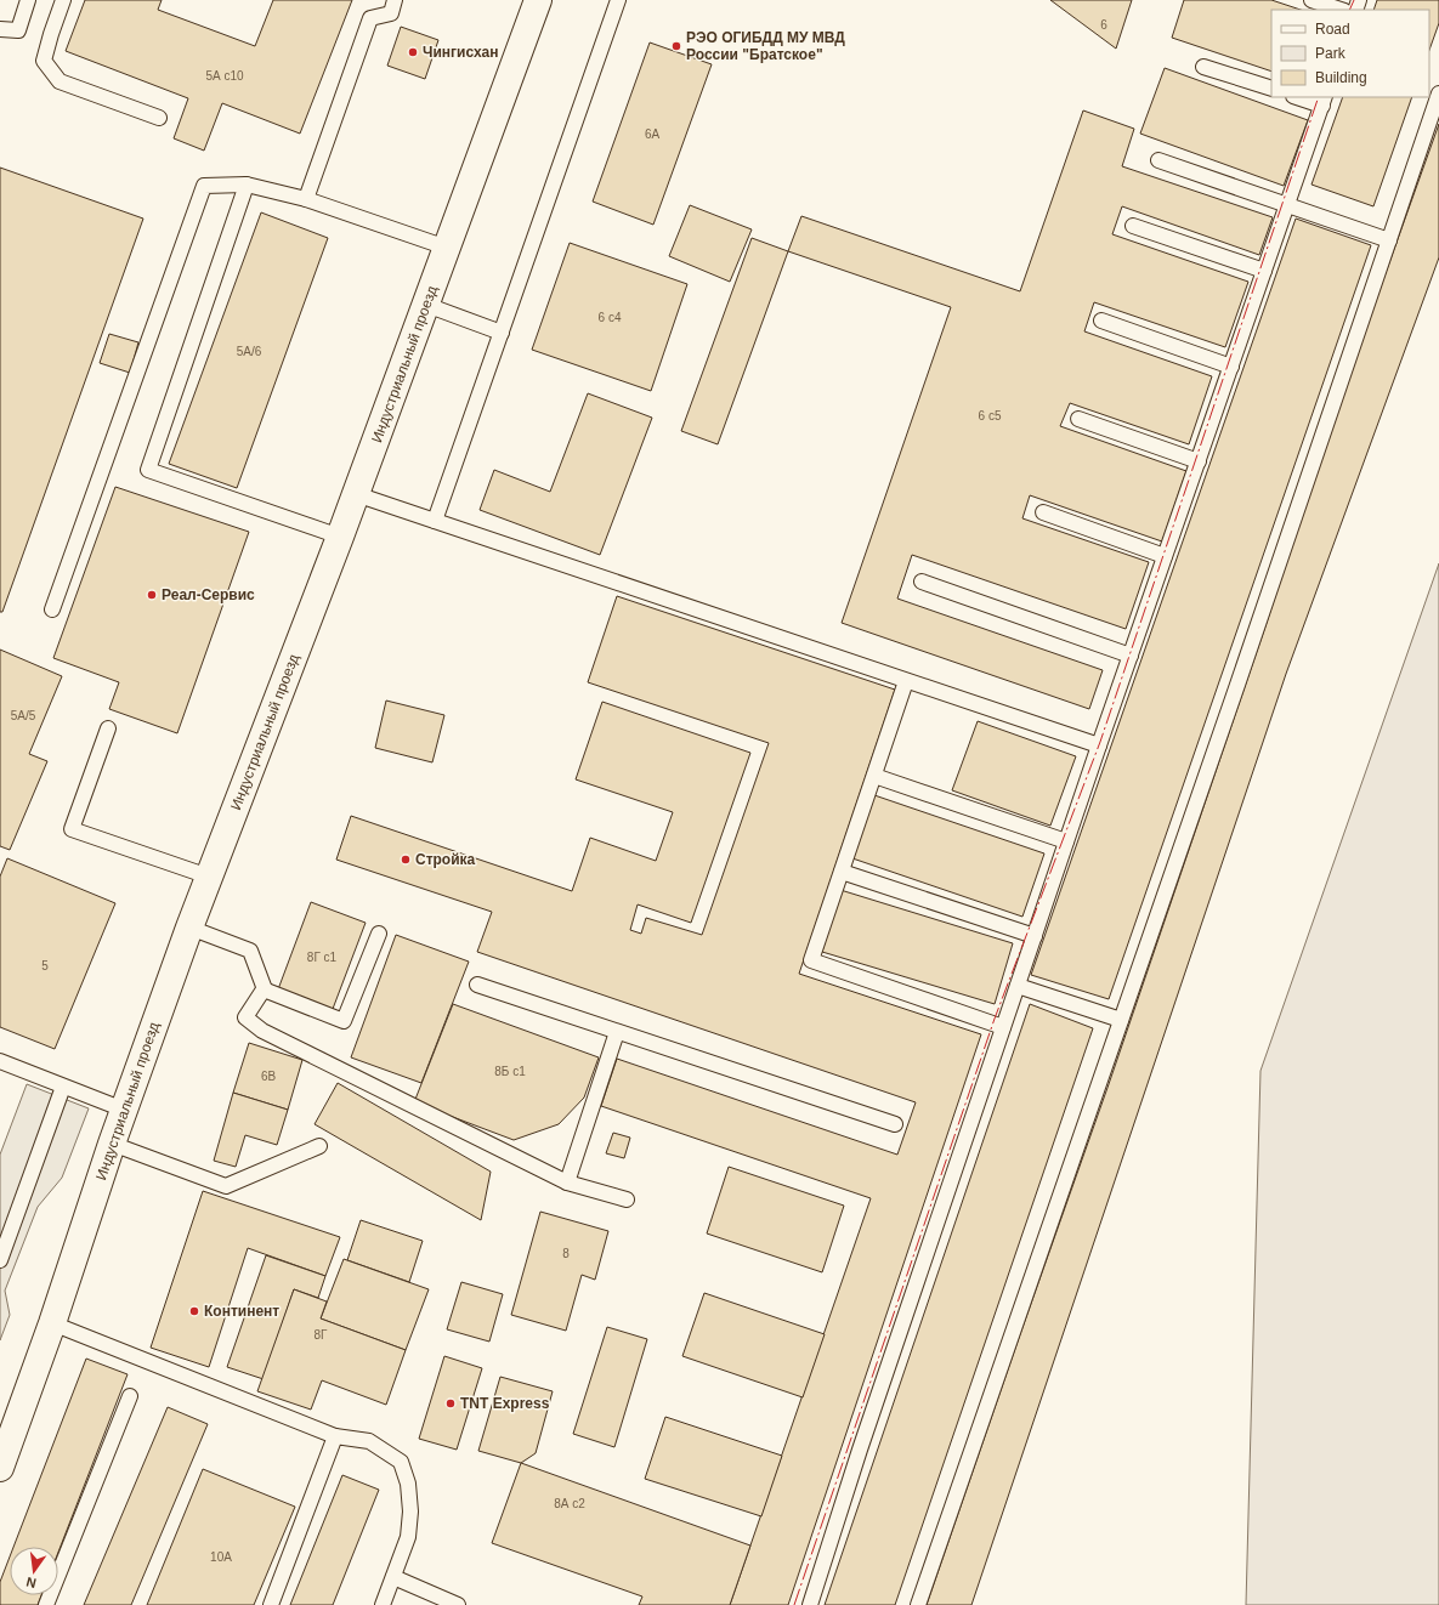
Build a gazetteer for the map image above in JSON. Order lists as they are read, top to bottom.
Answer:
{
  "streets": {
    "street": ["Индустриальный проезд"]
  },
  "places": [
    "РЭО ОГИБДД МУ МВД России \"Братское\"",
    "Чингисхан",
    "Реал-Сервис",
    "Стройка",
    "Континент",
    "TNT Express"
  ],
  "house_numbers": [
    "6",
    "5А с10",
    "6А",
    "6 с4",
    "5А/6",
    "6 с5",
    "5А/5",
    "8Г с1",
    "5",
    "8Б с1",
    "6В",
    "8",
    "8Г",
    "8А с2",
    "10А"
  ],
  "legend": ["Road", "Park", "Building"],
  "north": "bottom"
}
